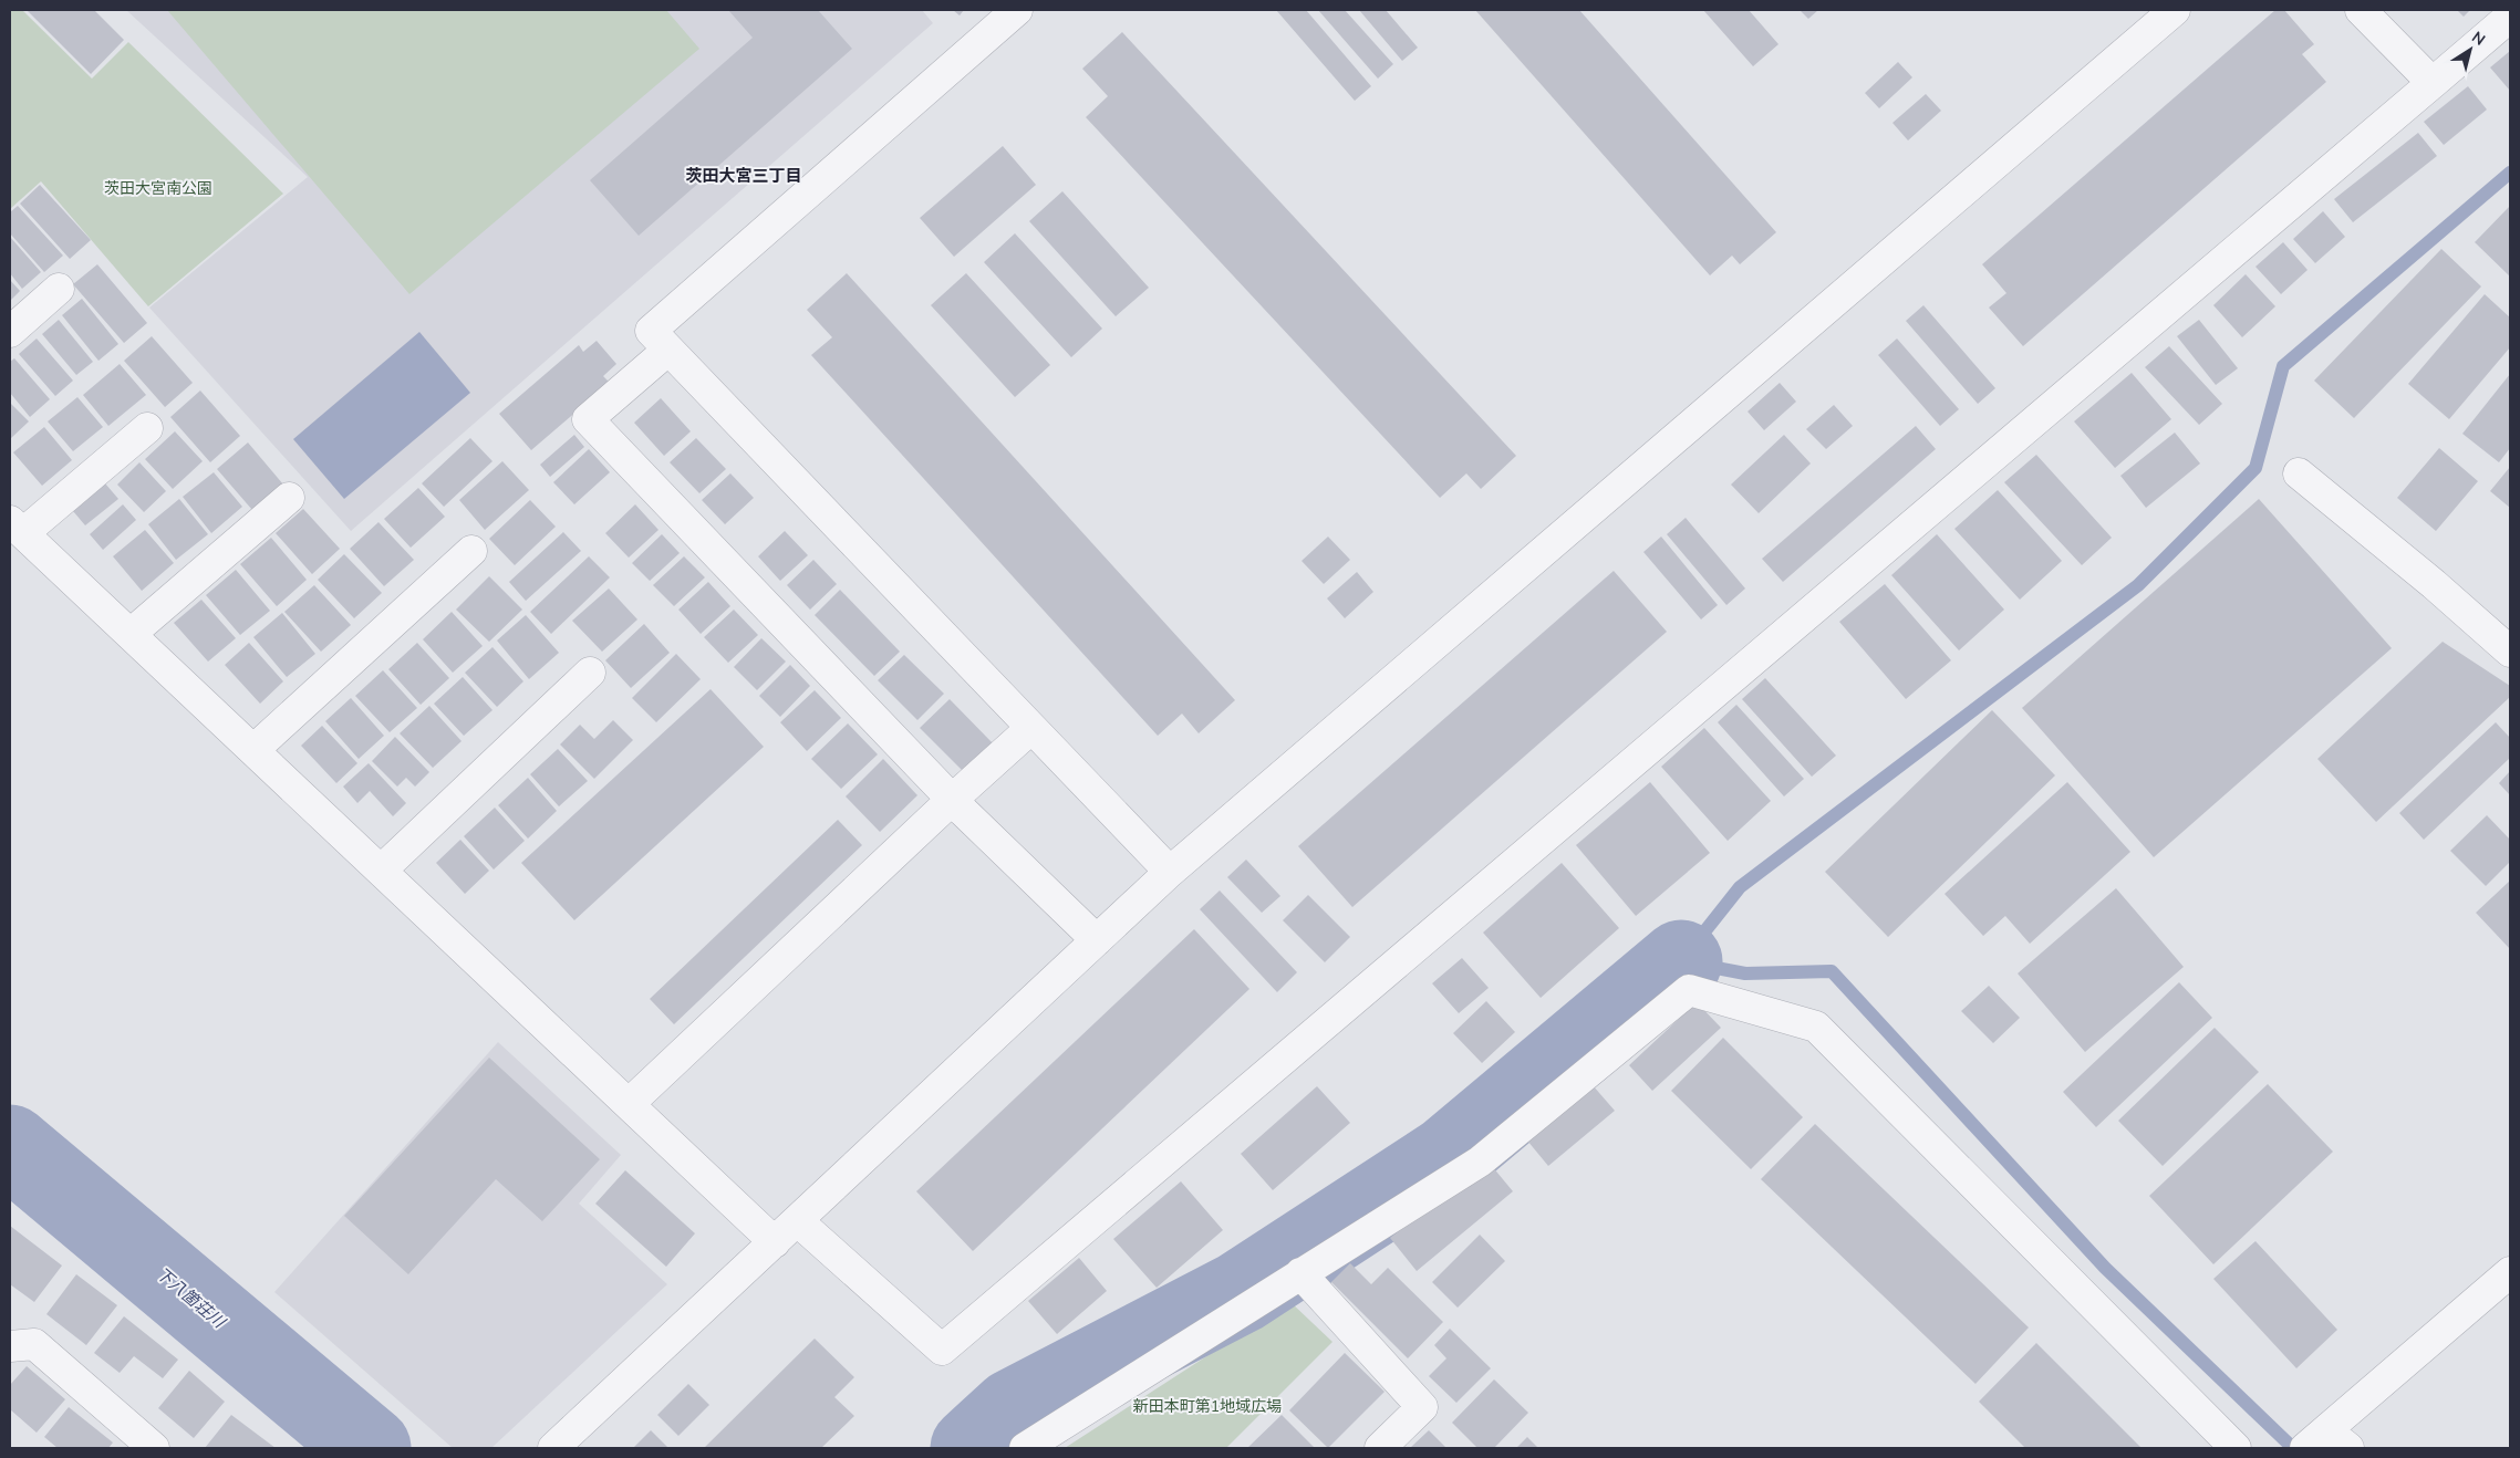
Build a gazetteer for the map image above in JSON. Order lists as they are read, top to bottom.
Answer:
{
  "districts": ["茨田大宮三丁目"],
  "water": ["下八箇荘川"],
  "parks": ["茨田大宮南公園", "新田本町第1地域広場"],
  "north": "top right"
}
